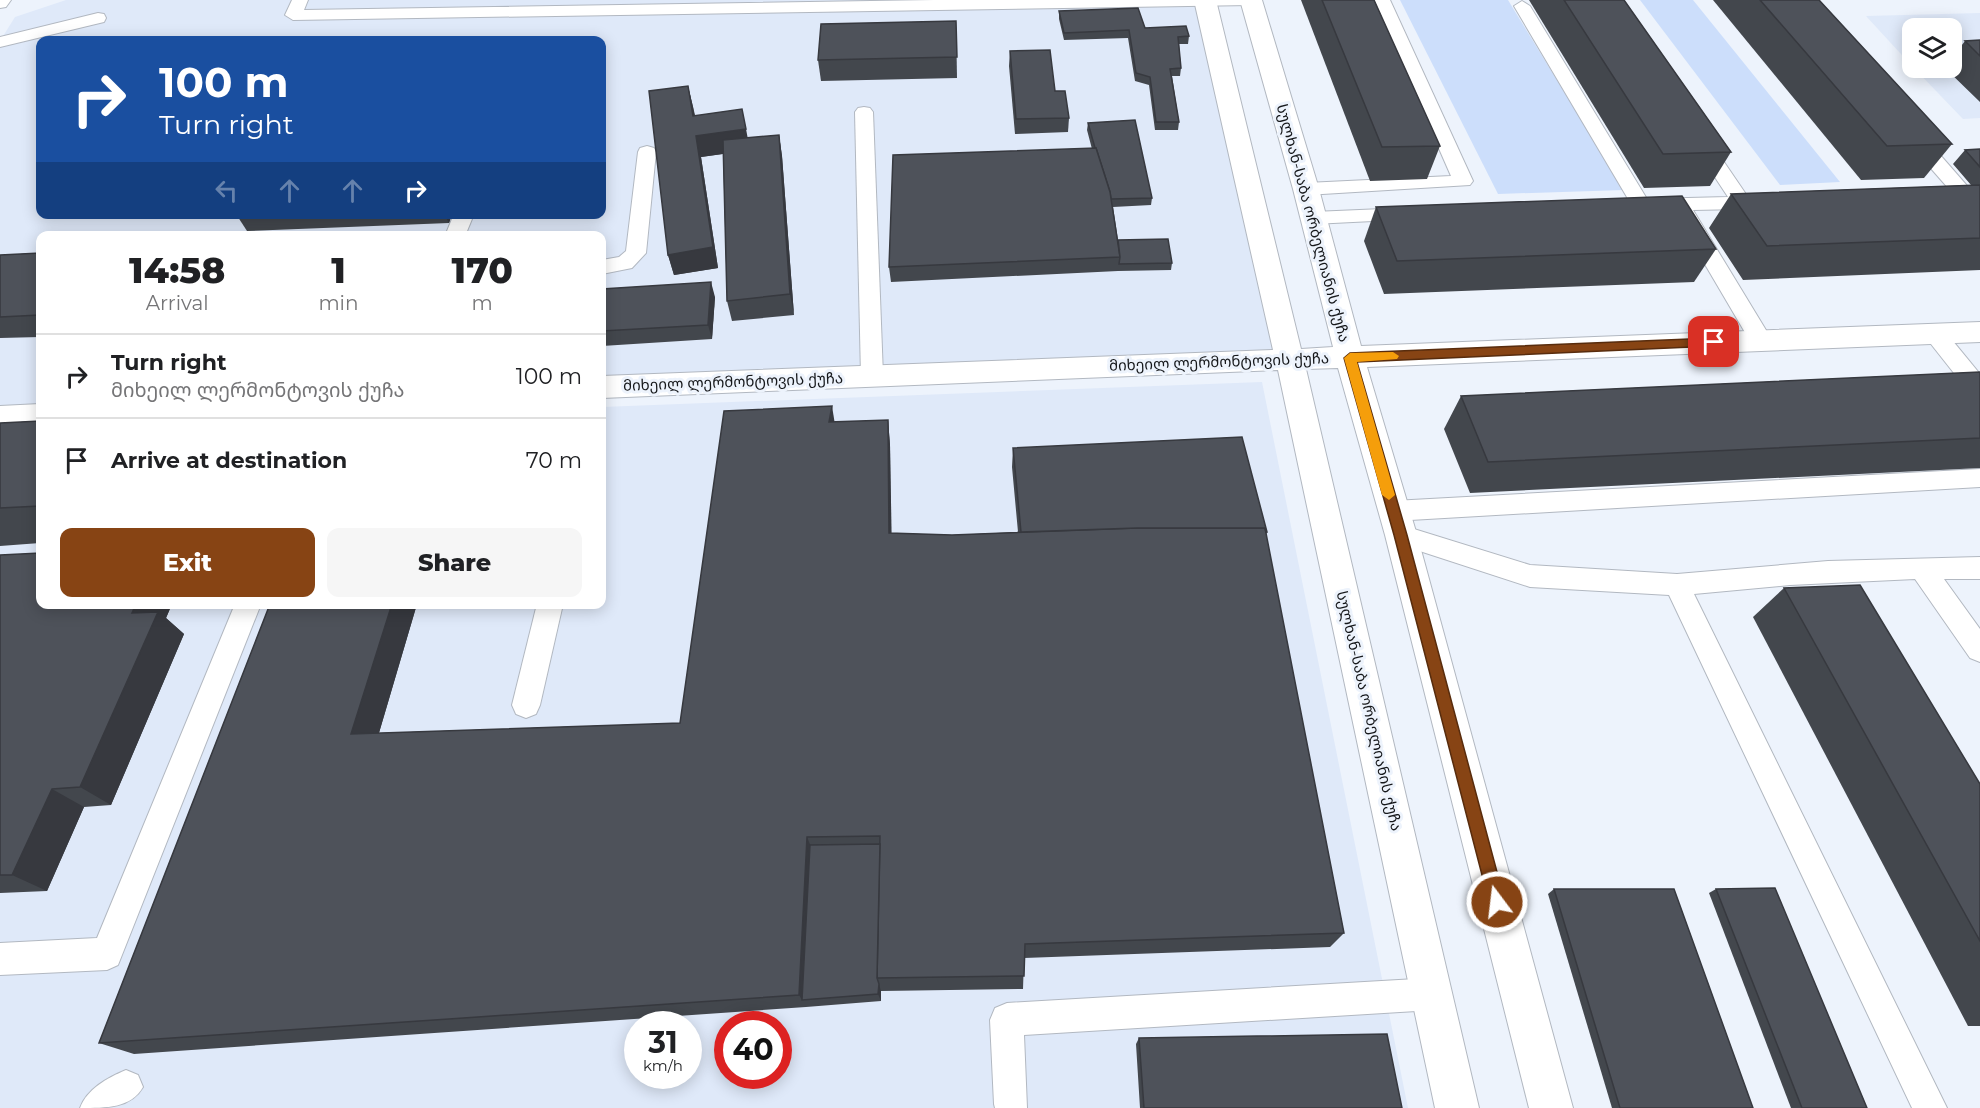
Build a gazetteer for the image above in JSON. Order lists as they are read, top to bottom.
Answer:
{
  "streets": {
    "street": ["სულხან-საბა ორბელიანის ქუჩა", "მიხეილ ლერმონტოვის ქუჩა"]
  },
  "crossings": [
    ["სულხან-საბა ორბელიანის ქუჩა", "მიხეილ ლერმონტოვის ქუჩა"]
  ],
  "page": {
    "turn": ["100 m", "Turn right"],
    "eta": [
      "14:58",
      "Arrival",
      "1",
      "min",
      "170",
      "m"
    ],
    "list": [
      {
        "name": "Turn right",
        "note": "მიხეილ ლერმონტოვის ქუჩა",
        "value": "100 m"
      },
      {
        "name": "Arrive at destination",
        "value": "70 m"
      }
    ],
    "buttons": ["Exit", "Share"],
    "speed": "31 km/h",
    "limit": "40"
  }
}
